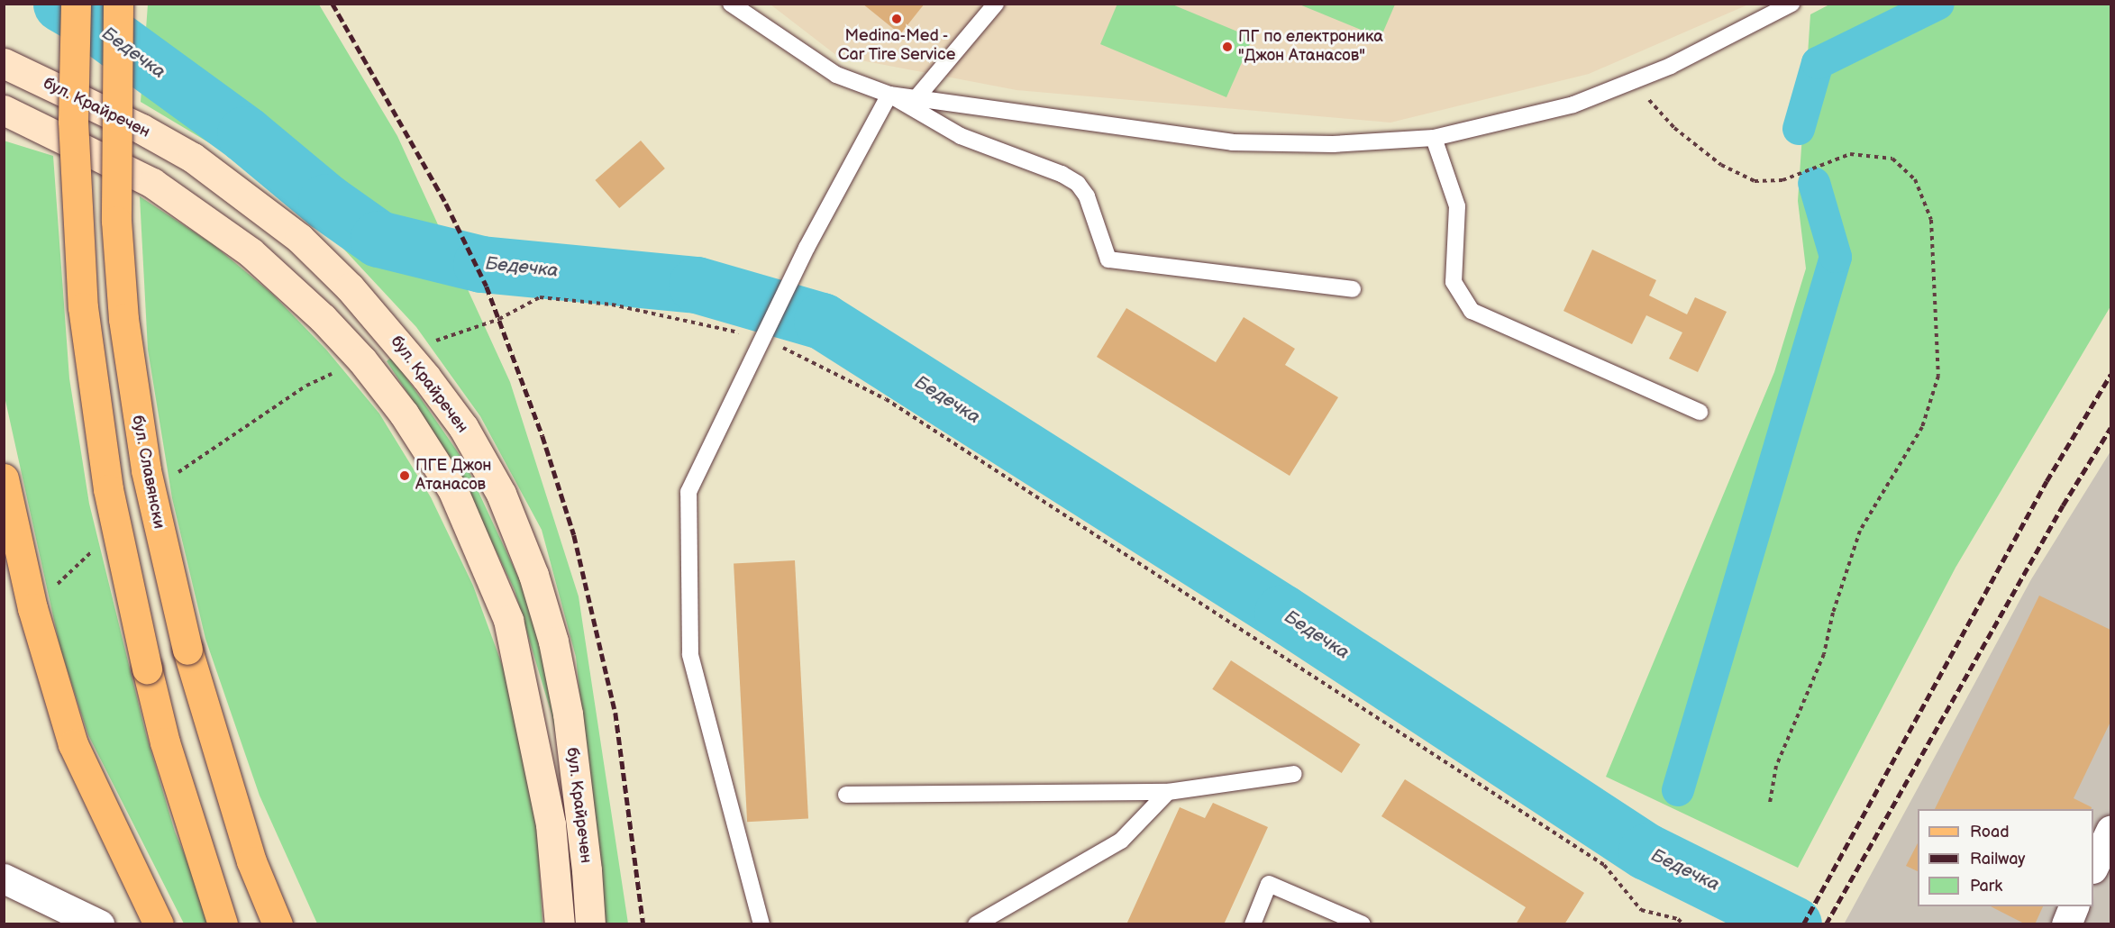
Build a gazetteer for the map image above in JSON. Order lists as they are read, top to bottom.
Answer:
{
  "streets": {
    "main road": ["бул. Крайречен", "бул. Славянски"]
  },
  "water": ["Бедечка"],
  "places": ["Medina-Med - Car Tire Service", "ПГ по електроника \"Джон Атанасов\"", "ПГЕ Джон Атанасов"],
  "legend": ["Road", "Railway", "Park"]
}
